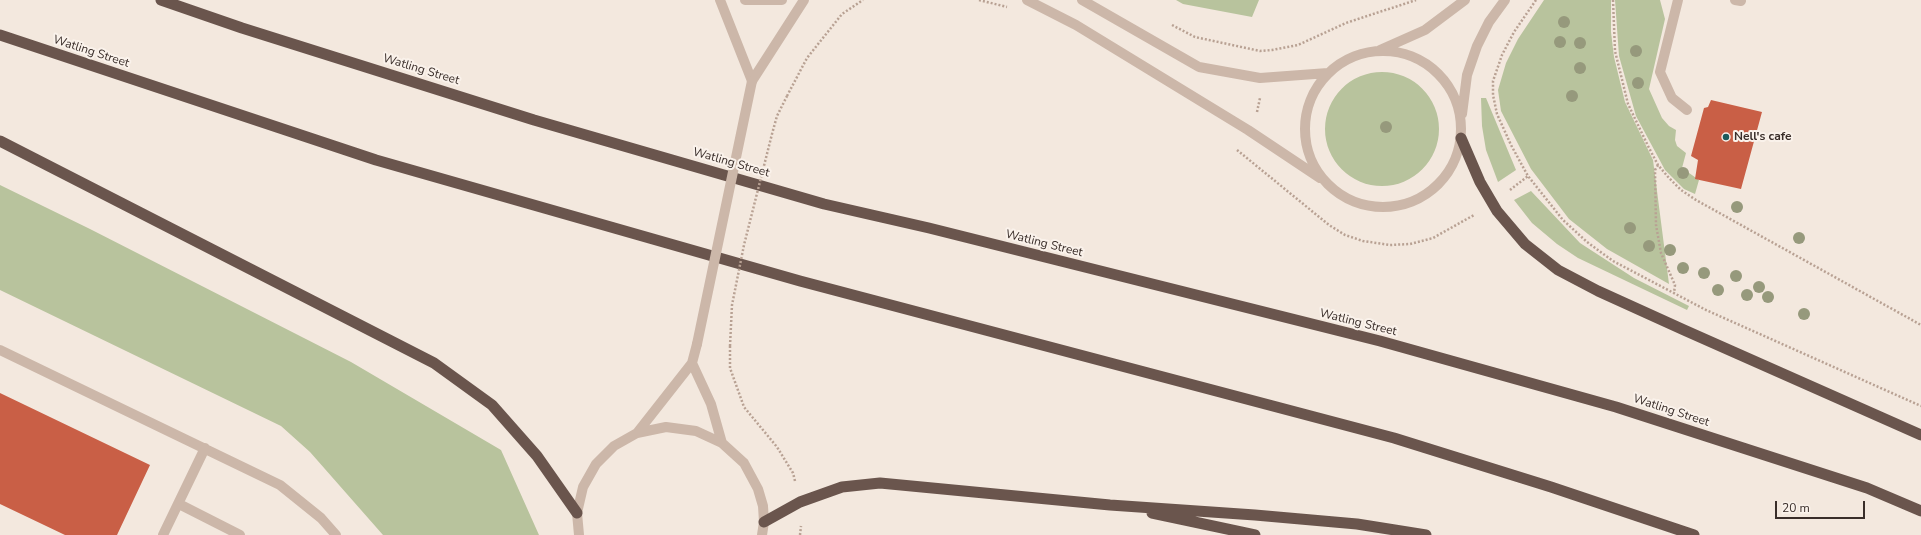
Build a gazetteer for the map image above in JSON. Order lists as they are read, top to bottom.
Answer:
{
  "streets": {
    "highway": ["Watling Street"]
  },
  "places": ["Nell's cafe"],
  "scale_bar": "20 m"
}
